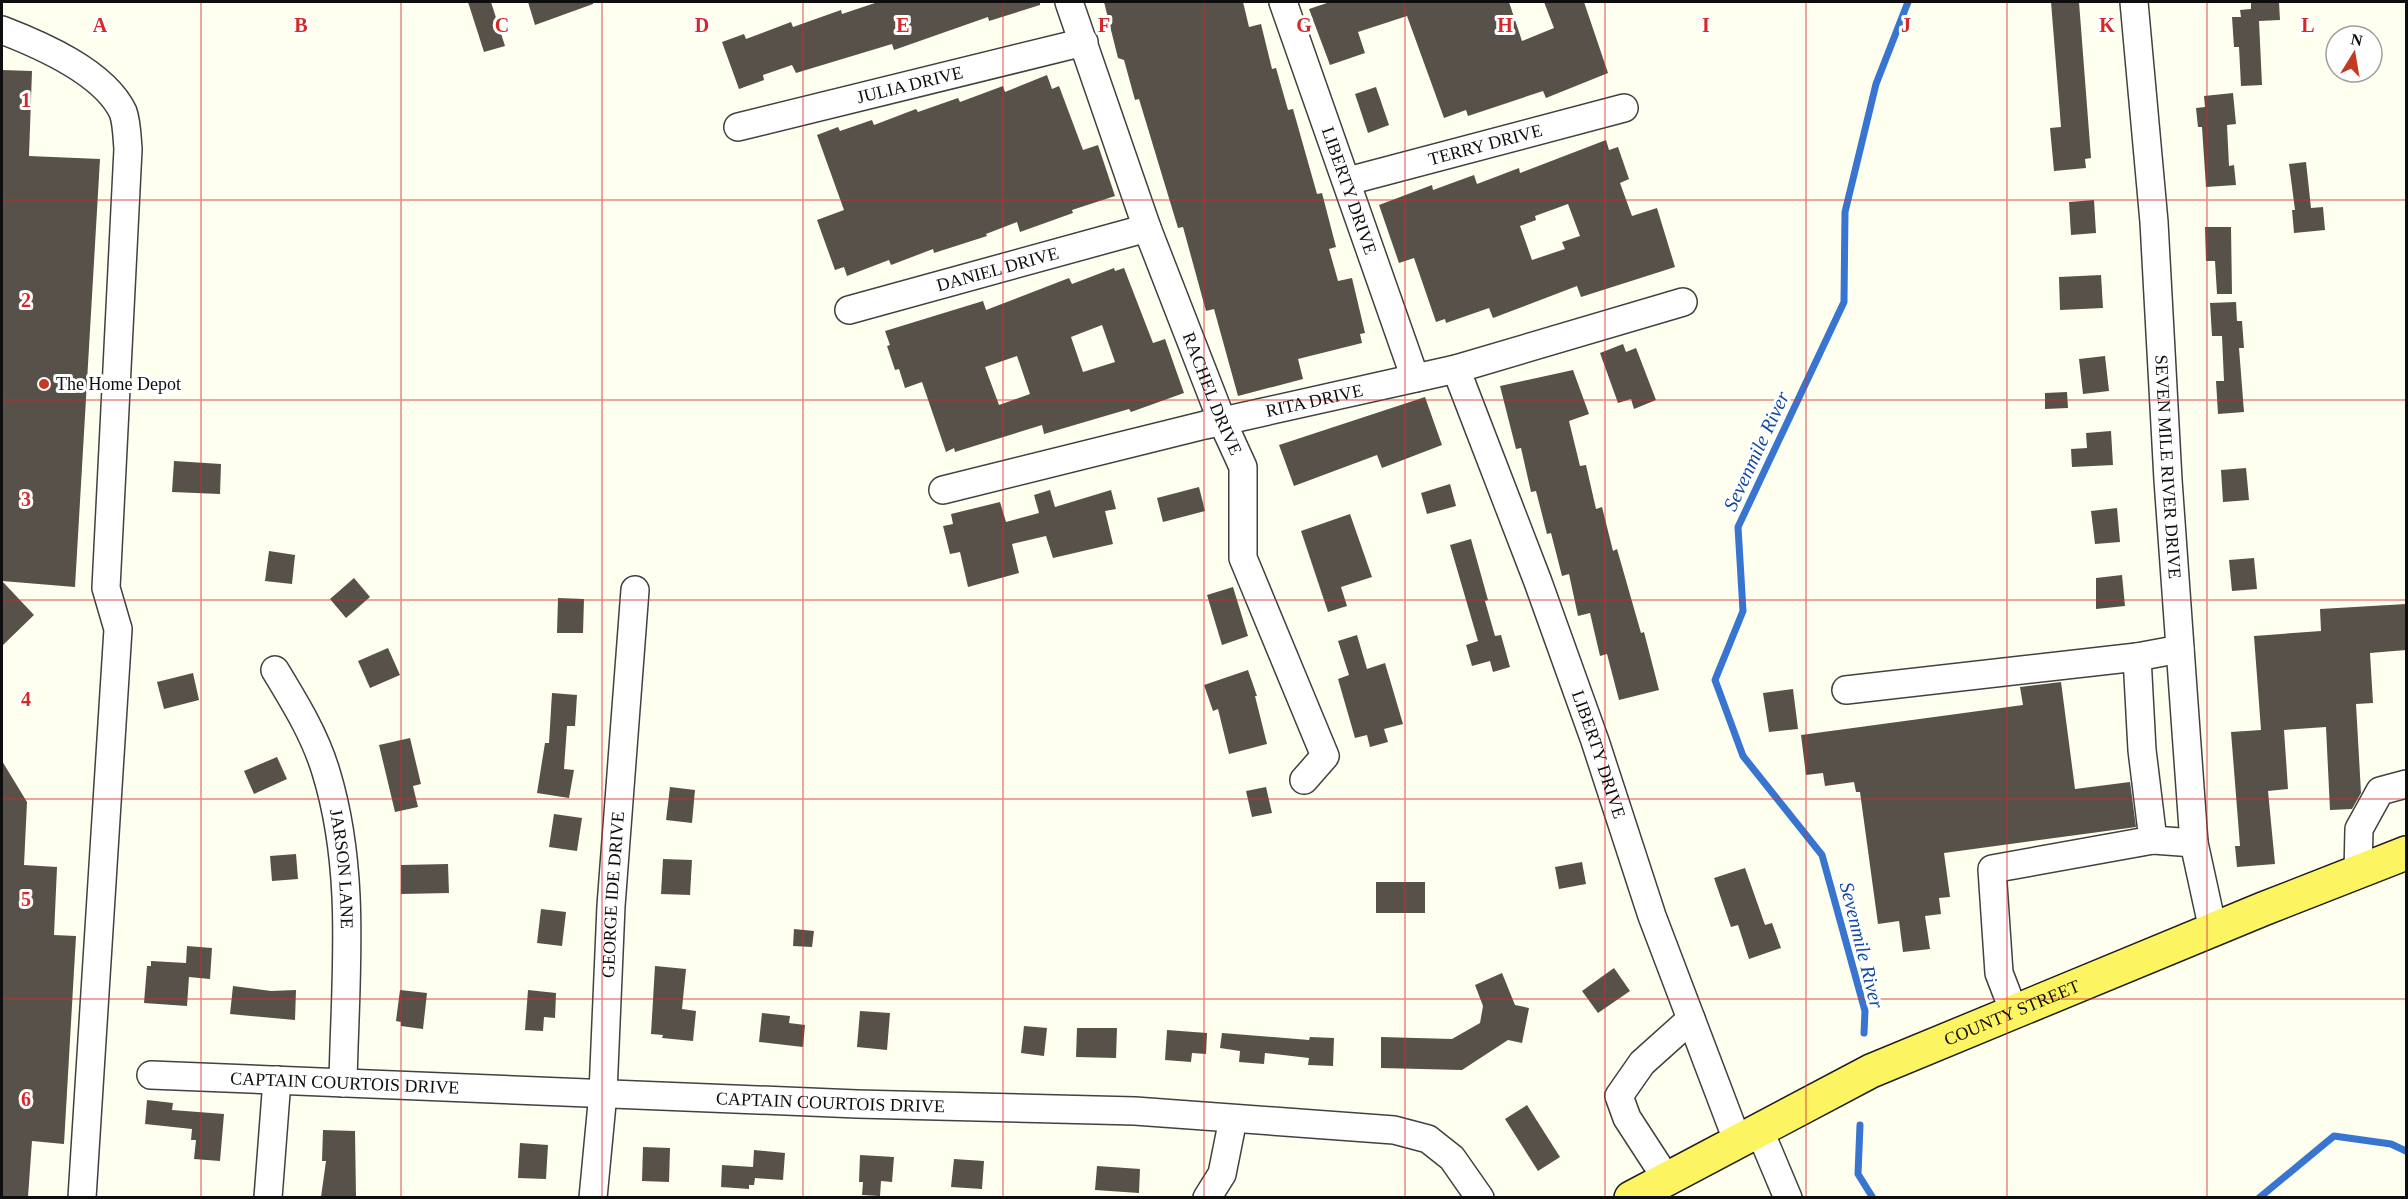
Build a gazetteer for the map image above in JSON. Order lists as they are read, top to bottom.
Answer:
{
  "streets": {
    "main road": ["COUNTY STREET"],
    "street": [
      "JULIA DRIVE",
      "TERRY DRIVE",
      "LIBERTY DRIVE",
      "DANIEL DRIVE",
      "RACHEL DRIVE",
      "RITA DRIVE",
      "SEVEN MILE RIVER DRIVE",
      "JARSON LANE",
      "GEORGE IDE DRIVE",
      "CAPTAIN COURTOIS DRIVE"
    ]
  },
  "crossings": [
    ["JULIA DRIVE", "RACHEL DRIVE"],
    ["TERRY DRIVE", "LIBERTY DRIVE"],
    ["LIBERTY DRIVE", "RITA DRIVE"],
    ["LIBERTY DRIVE", "COUNTY STREET"],
    ["DANIEL DRIVE", "RACHEL DRIVE"],
    ["RACHEL DRIVE", "RITA DRIVE"],
    ["SEVEN MILE RIVER DRIVE", "COUNTY STREET"],
    ["JARSON LANE", "CAPTAIN COURTOIS DRIVE"],
    ["GEORGE IDE DRIVE", "CAPTAIN COURTOIS DRIVE"]
  ],
  "water": ["Sevenmile River"],
  "places": ["The Home Depot"],
  "north": "top",
  "grid": {
    "columns": [
      "A",
      "B",
      "C",
      "D",
      "E",
      "F",
      "G",
      "H",
      "I",
      "J",
      "K",
      "L"
    ],
    "rows": [
      "1",
      "2",
      "3",
      "4",
      "5",
      "6"
    ]
  }
}
